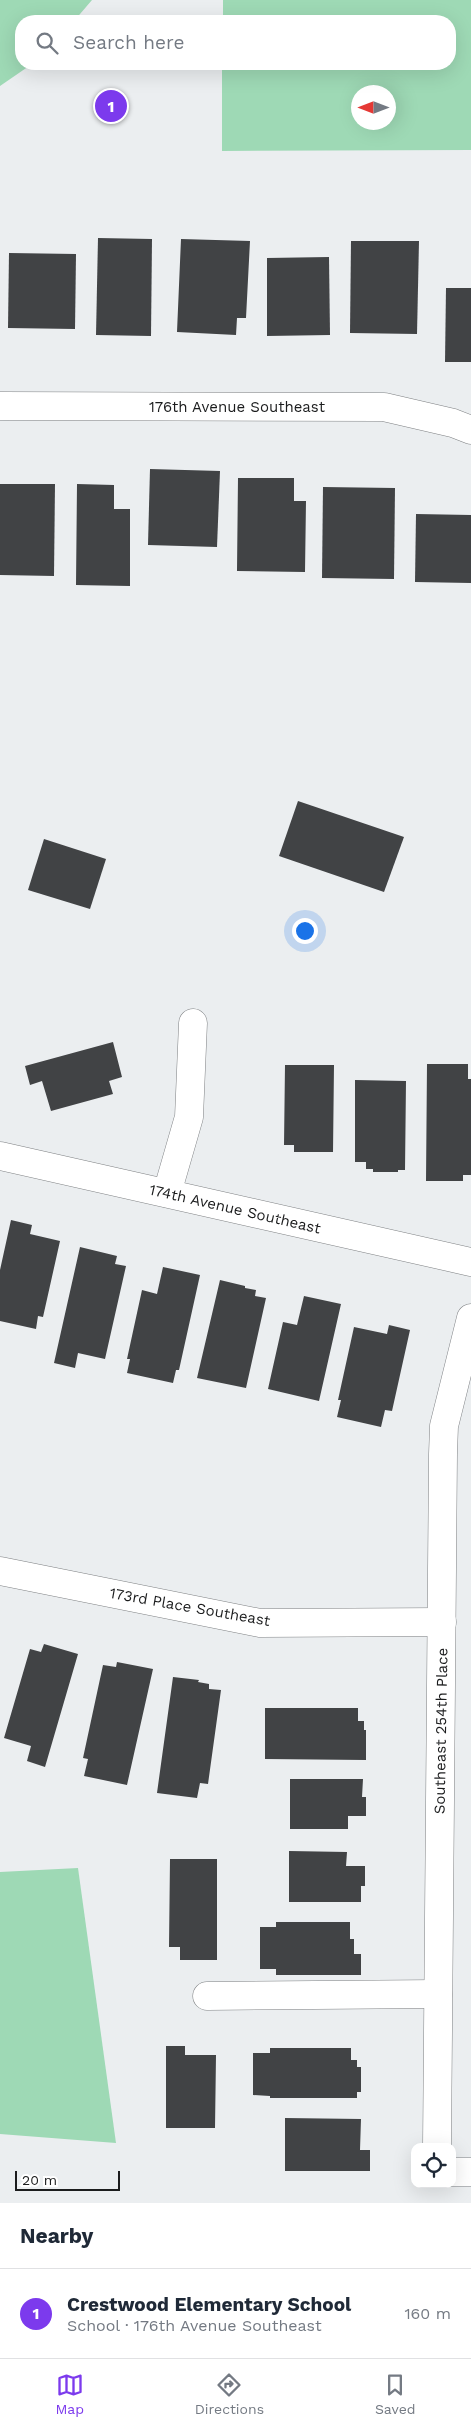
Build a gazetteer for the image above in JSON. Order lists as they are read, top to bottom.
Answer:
{
  "streets": {
    "street": [
      "176th Avenue Southeast",
      "174th Avenue Southeast",
      "173rd Place Southeast",
      "Southeast 254th Place"
    ]
  },
  "crossings": [
    ["173rd Place Southeast", "Southeast 254th Place"]
  ],
  "scale_bar": "20 m",
  "north": "left",
  "page": {
    "search": "Search here",
    "pins": "1",
    "scale": "20 m",
    "heading": "Nearby",
    "list": [
      {
        "mark": "1",
        "name": "Crestwood Elementary School",
        "note": "School · 176th Avenue Southeast",
        "value": "160 m"
      }
    ],
    "nav": ["Map", "Directions", "Saved"]
  }
}
